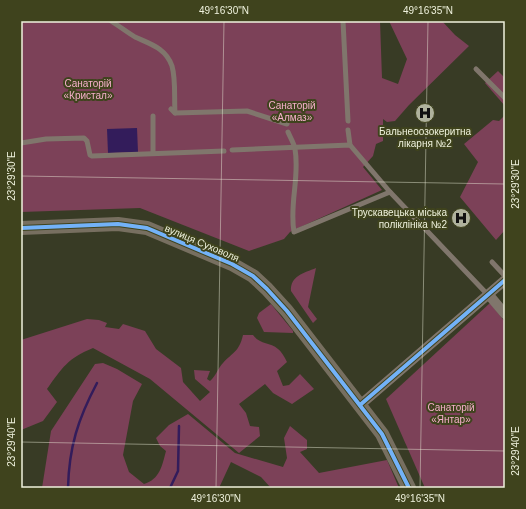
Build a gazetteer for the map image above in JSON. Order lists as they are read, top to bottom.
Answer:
{
  "streets": {
    "street": ["вулиця Суховоля"]
  },
  "parks": ["Санаторій «Кристал»", "Санаторій «Алмаз»", "Санаторій «Янтар»"],
  "places": {
    "hospital": ["Бальнеоозокеритна лікарня №2", "Трускавецька міська поліклініка №2"]
  },
  "coordinates": [
    "49°16'30\"N",
    "49°16'35\"N",
    "23°29'30\"E",
    "23°29'40\"E"
  ]
}
